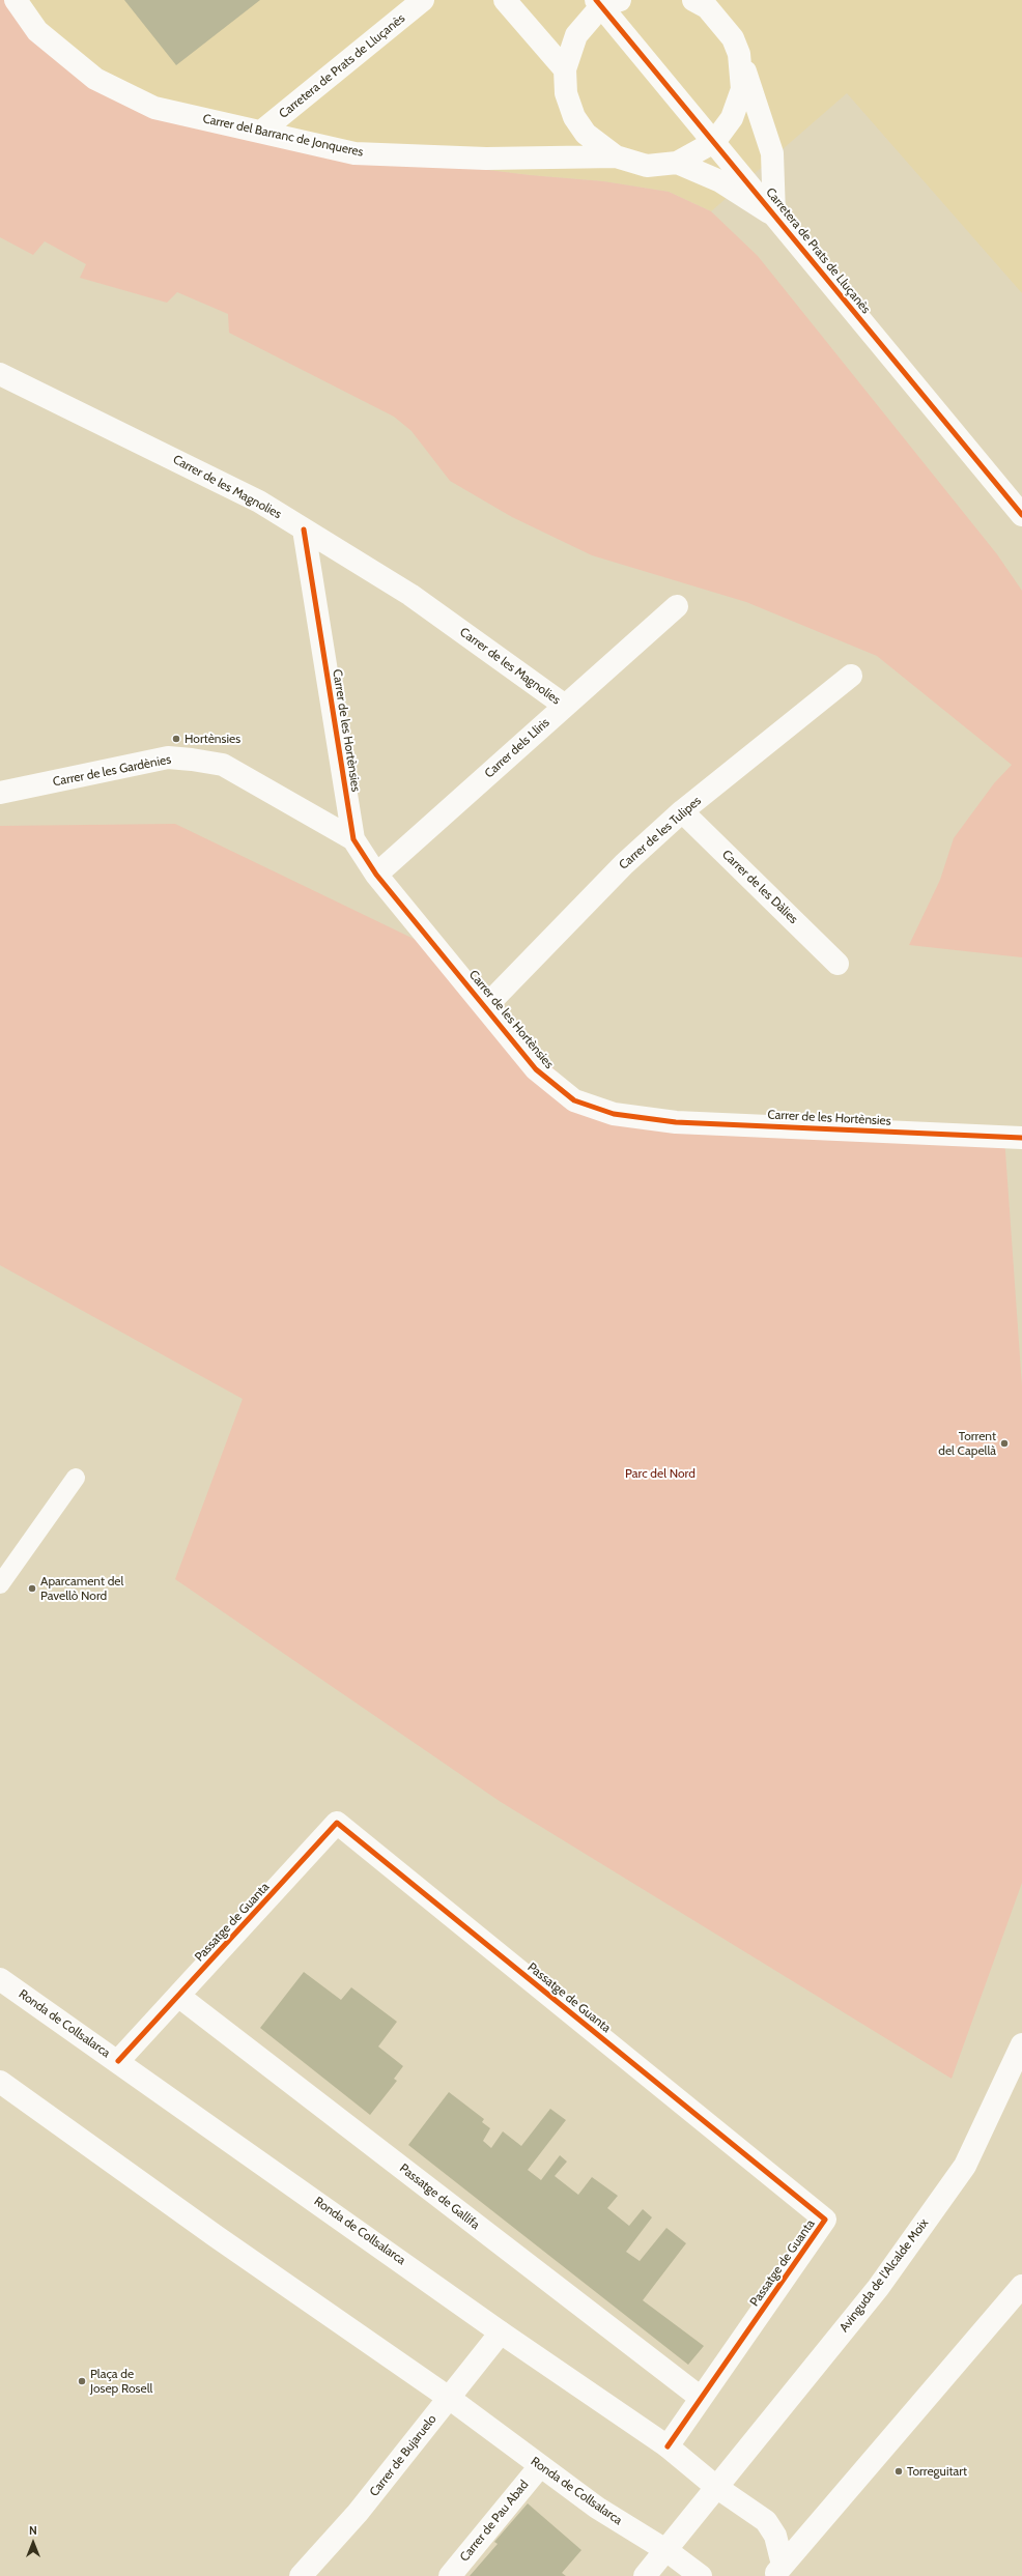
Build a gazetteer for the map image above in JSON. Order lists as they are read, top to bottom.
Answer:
{
  "streets": {
    "street": [
      "Carretera de Prats de Lluçanès",
      "Carrer del Barranc de Jonqueres",
      "Carrer de les Magnolies",
      "Carrer de les Hortènsies",
      "Carrer dels Lliris",
      "Carrer de les Gardènies",
      "Carrer de les Tulipes",
      "Carrer de les Dàlies",
      "Passatge de Guanta",
      "Ronda de Collsalarca",
      "Passatge de Gallifa",
      "Avinguda de l'Alcalde Moix",
      "Carrer de Bujaruelo",
      "Carrer de Pau Abad"
    ]
  },
  "crossings": [
    ["Carretera de Prats de Lluçanès", "Carrer del Barranc de Jonqueres"],
    ["Carrer de les Magnolies", "Carrer de les Hortènsies"],
    ["Carrer de les Magnolies", "Carrer dels Lliris"],
    ["Carrer de les Hortènsies", "Carrer dels Lliris"],
    ["Carrer de les Hortènsies", "Carrer de les Gardènies"],
    ["Carrer de les Hortènsies", "Carrer de les Tulipes"],
    ["Carrer de les Tulipes", "Carrer de les Dàlies"],
    ["Passatge de Guanta", "Ronda de Collsalarca"],
    ["Passatge de Guanta", "Passatge de Gallifa"],
    ["Ronda de Collsalarca", "Avinguda de l'Alcalde Moix"],
    ["Ronda de Collsalarca", "Carrer de Bujaruelo"],
    ["Ronda de Collsalarca", "Carrer de Pau Abad"]
  ],
  "parks": ["Parc del Nord"],
  "places": [
    "Hortènsies",
    "Torrent del Capellà",
    "Aparcament del Pavellò Nord",
    "Plaça de Josep Rosell",
    "Torreguitart"
  ],
  "north": "top"
}
